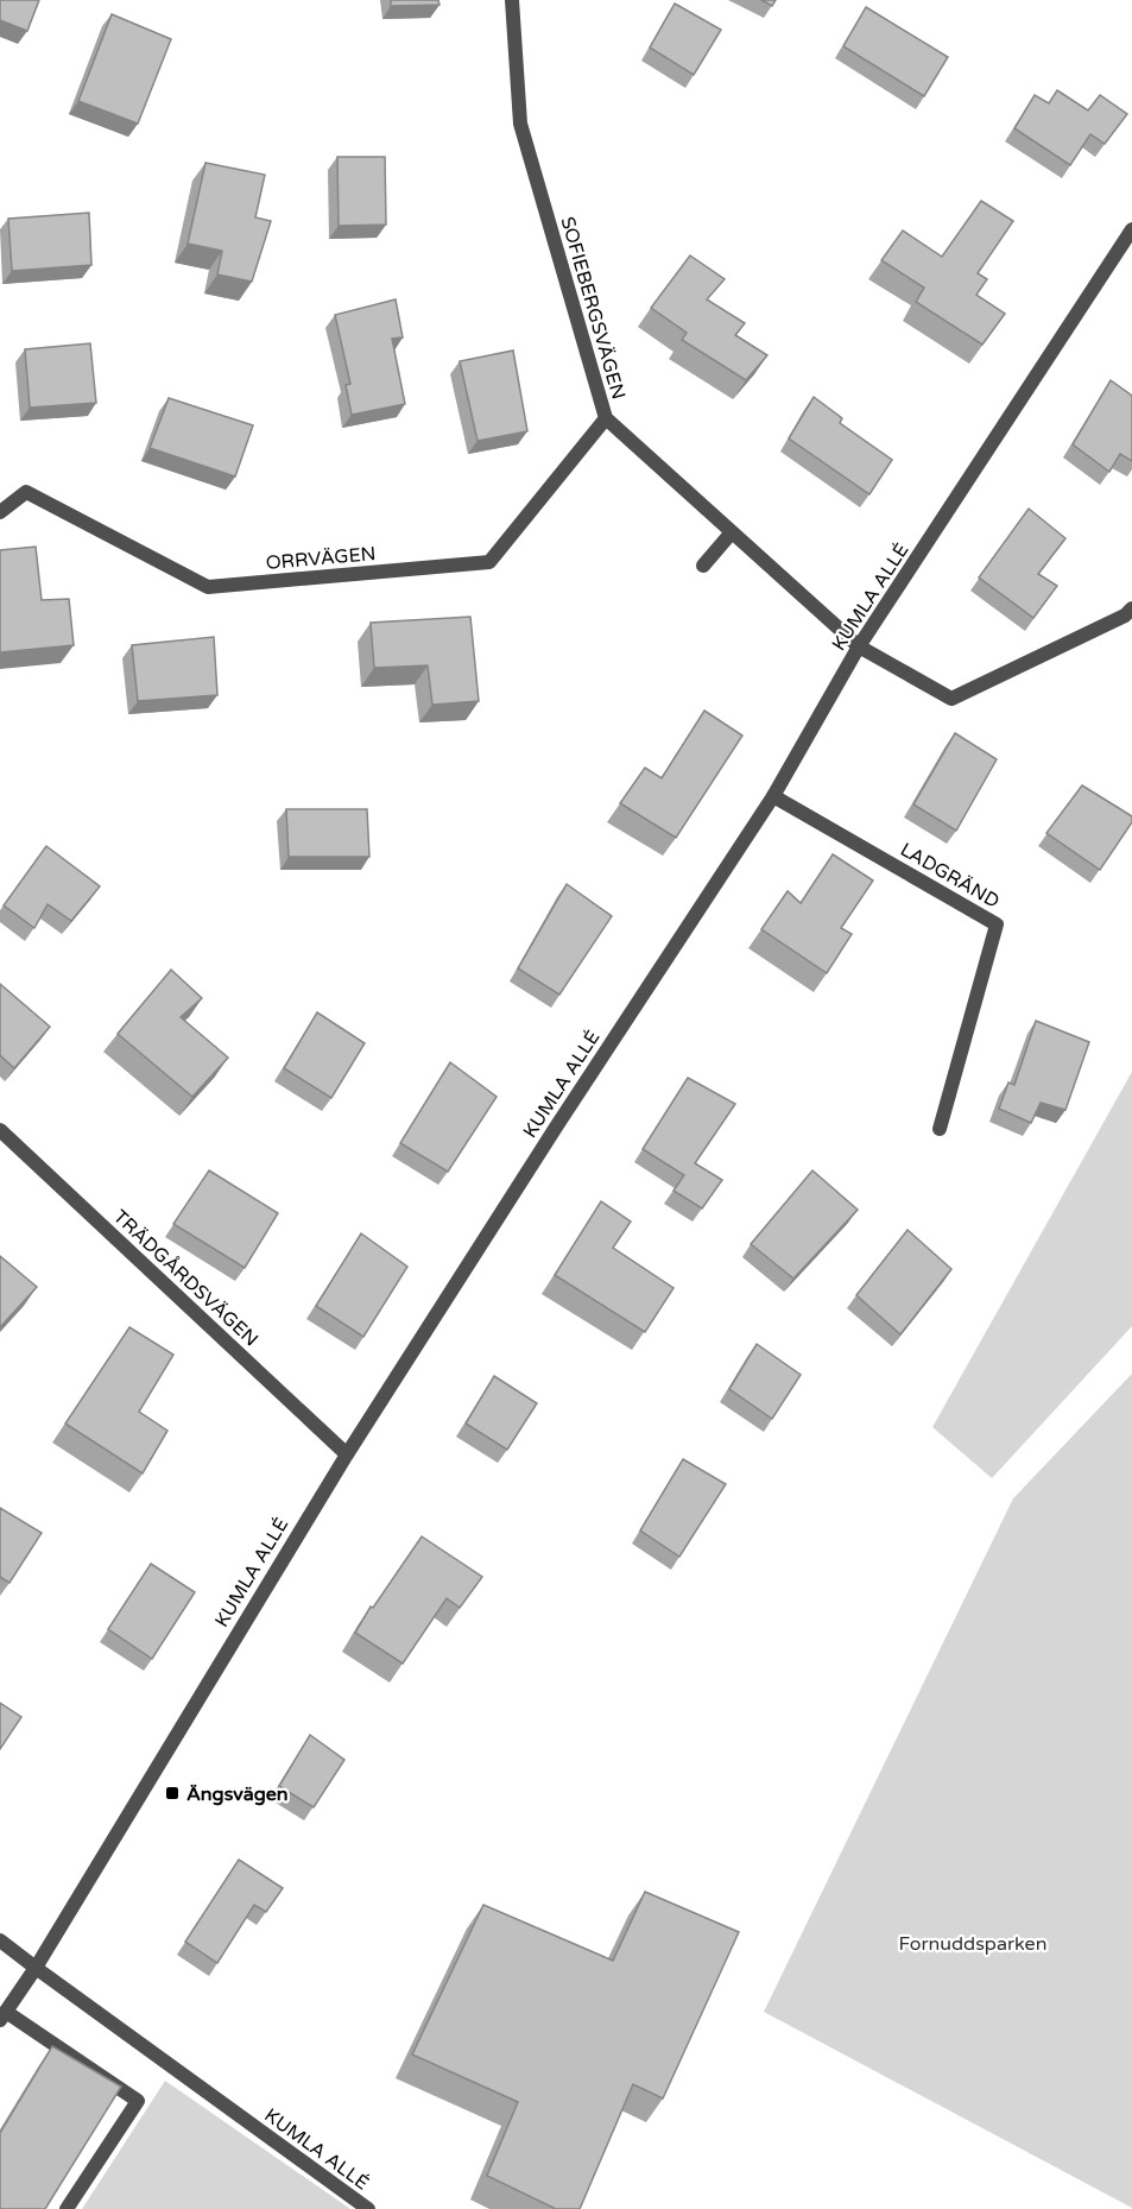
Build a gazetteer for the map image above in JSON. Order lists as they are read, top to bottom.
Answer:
{
  "streets": {
    "street": [
      "SOFIEBERGSVÄGEN",
      "ORRVÄGEN",
      "KUMLA ALLÉ",
      "LADGRÄND",
      "TRÄDGÅRDSVÄGEN"
    ]
  },
  "crossings": [
    ["SOFIEBERGSVÄGEN", "ORRVÄGEN"],
    ["SOFIEBERGSVÄGEN", "KUMLA ALLÉ"],
    ["KUMLA ALLÉ", "LADGRÄND"],
    ["KUMLA ALLÉ", "TRÄDGÅRDSVÄGEN"]
  ],
  "parks": ["Fornuddsparken"],
  "places": {
    "transit": ["Ängsvägen"]
  }
}
